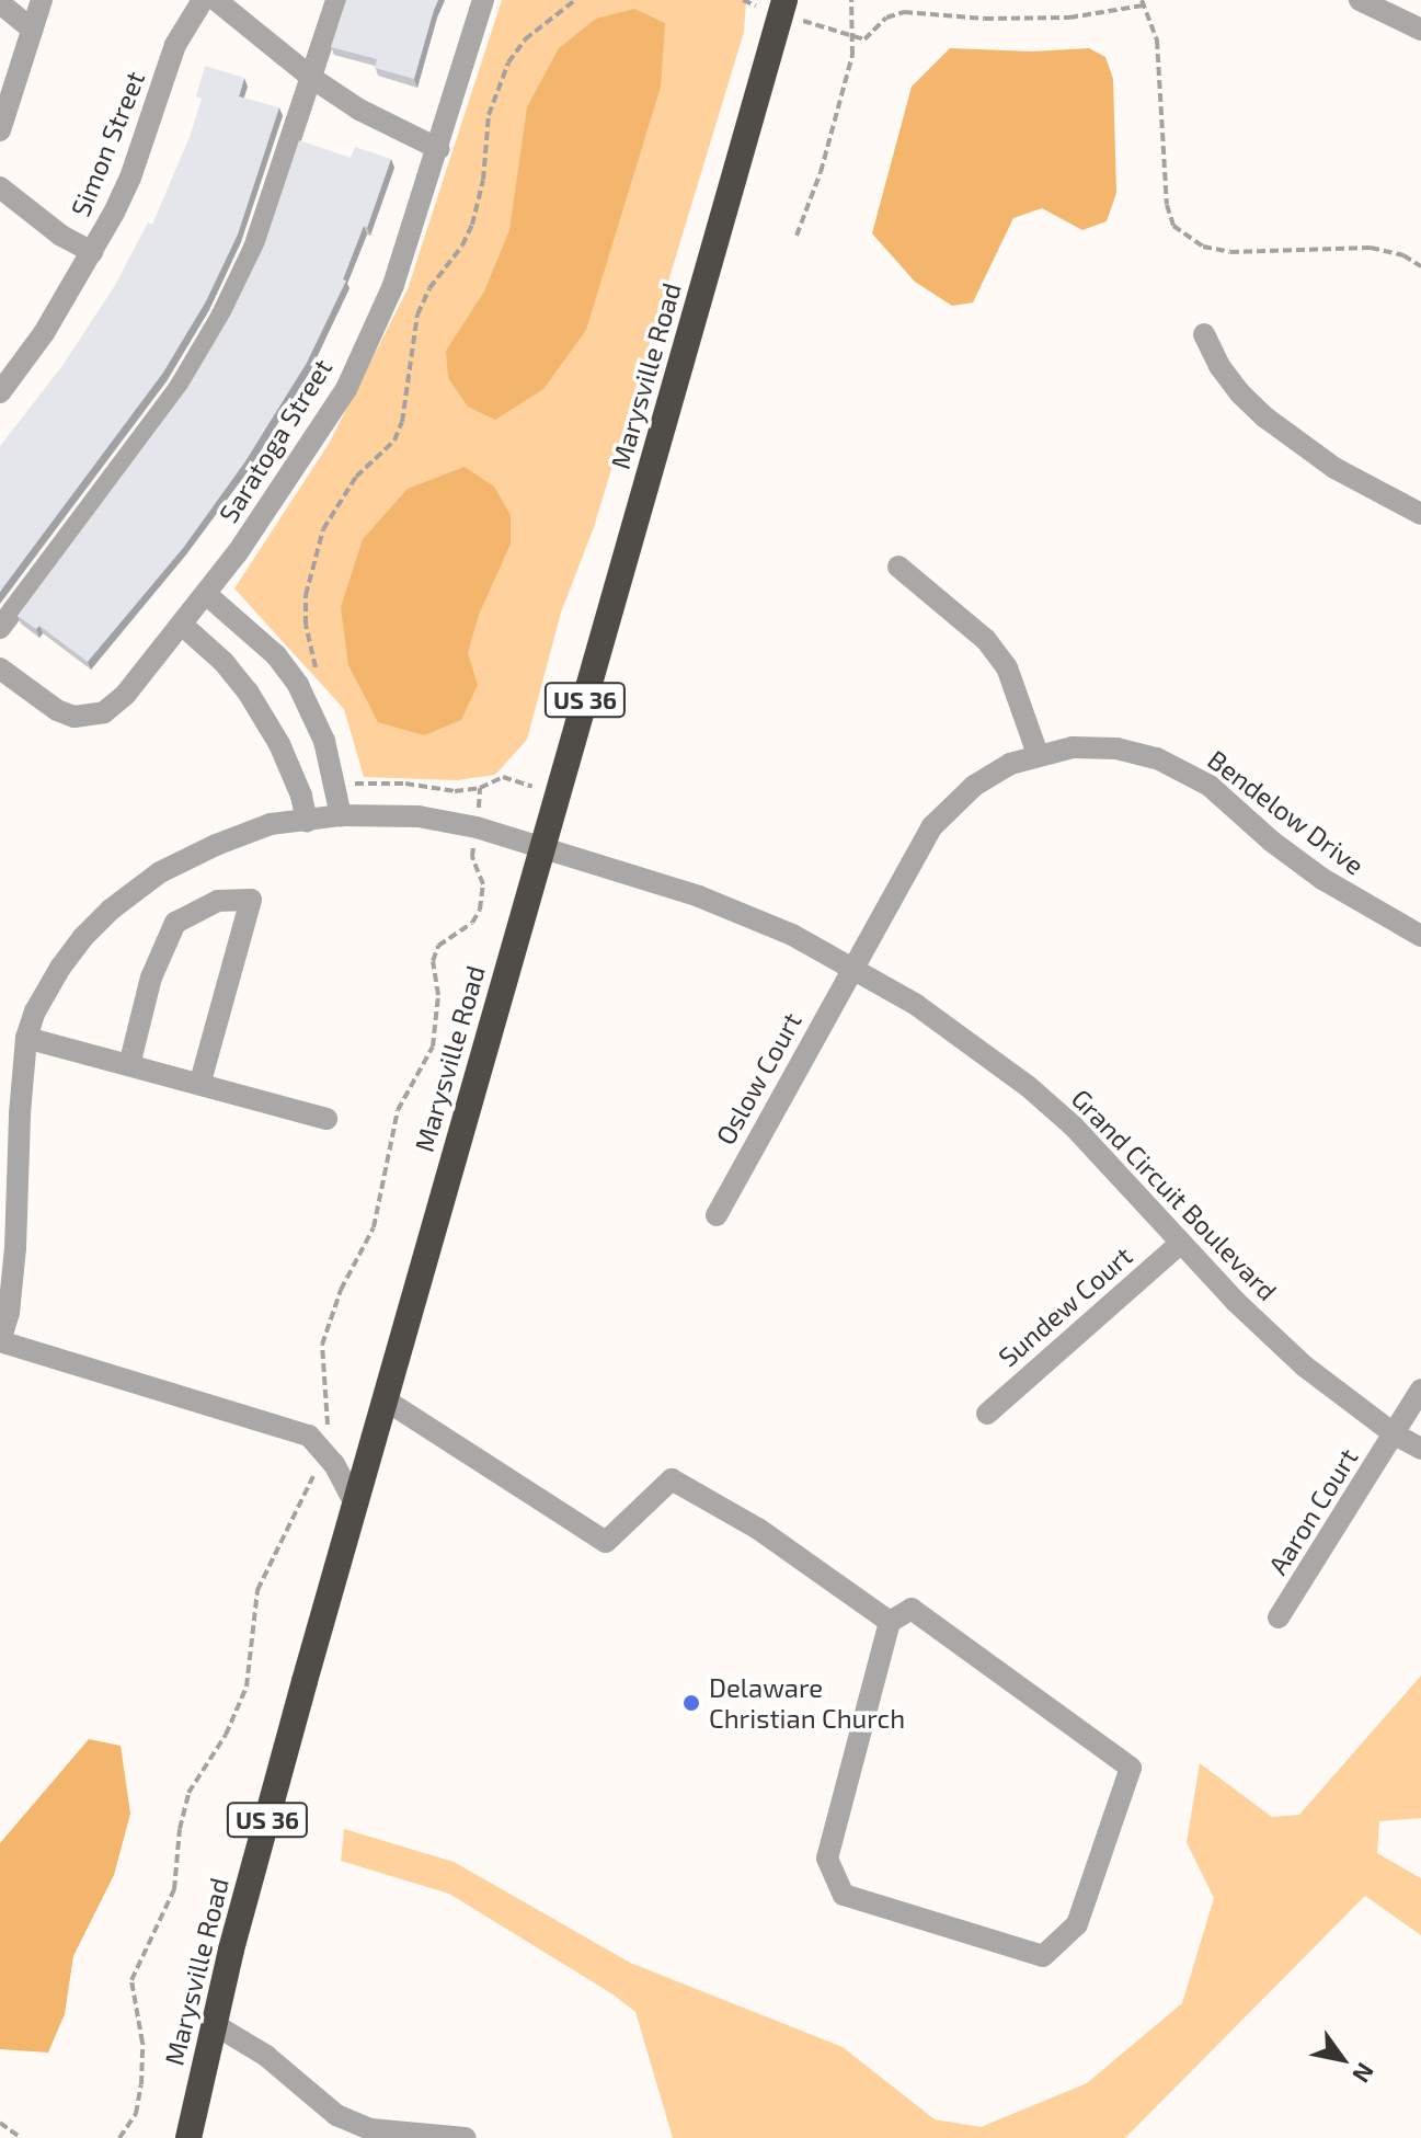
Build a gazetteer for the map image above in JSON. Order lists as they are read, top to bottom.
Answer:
{
  "streets": {
    "highway": ["Marysville Road", "US 36"],
    "street": [
      "Simon Street",
      "Saratoga Street",
      "Bendelow Drive",
      "Oslow Court",
      "Grand Circuit Boulevard",
      "Sundew Court",
      "Aaron Court"
    ]
  },
  "crossings": [
    ["Marysville Road", "Grand Circuit Boulevard"],
    ["Bendelow Drive", "Oslow Court"],
    ["Bendelow Drive", "Grand Circuit Boulevard"],
    ["Oslow Court", "Grand Circuit Boulevard"],
    ["Grand Circuit Boulevard", "Sundew Court"],
    ["Grand Circuit Boulevard", "Aaron Court"]
  ],
  "places": ["Delaware Christian Church"],
  "north": "bottom right"
}
